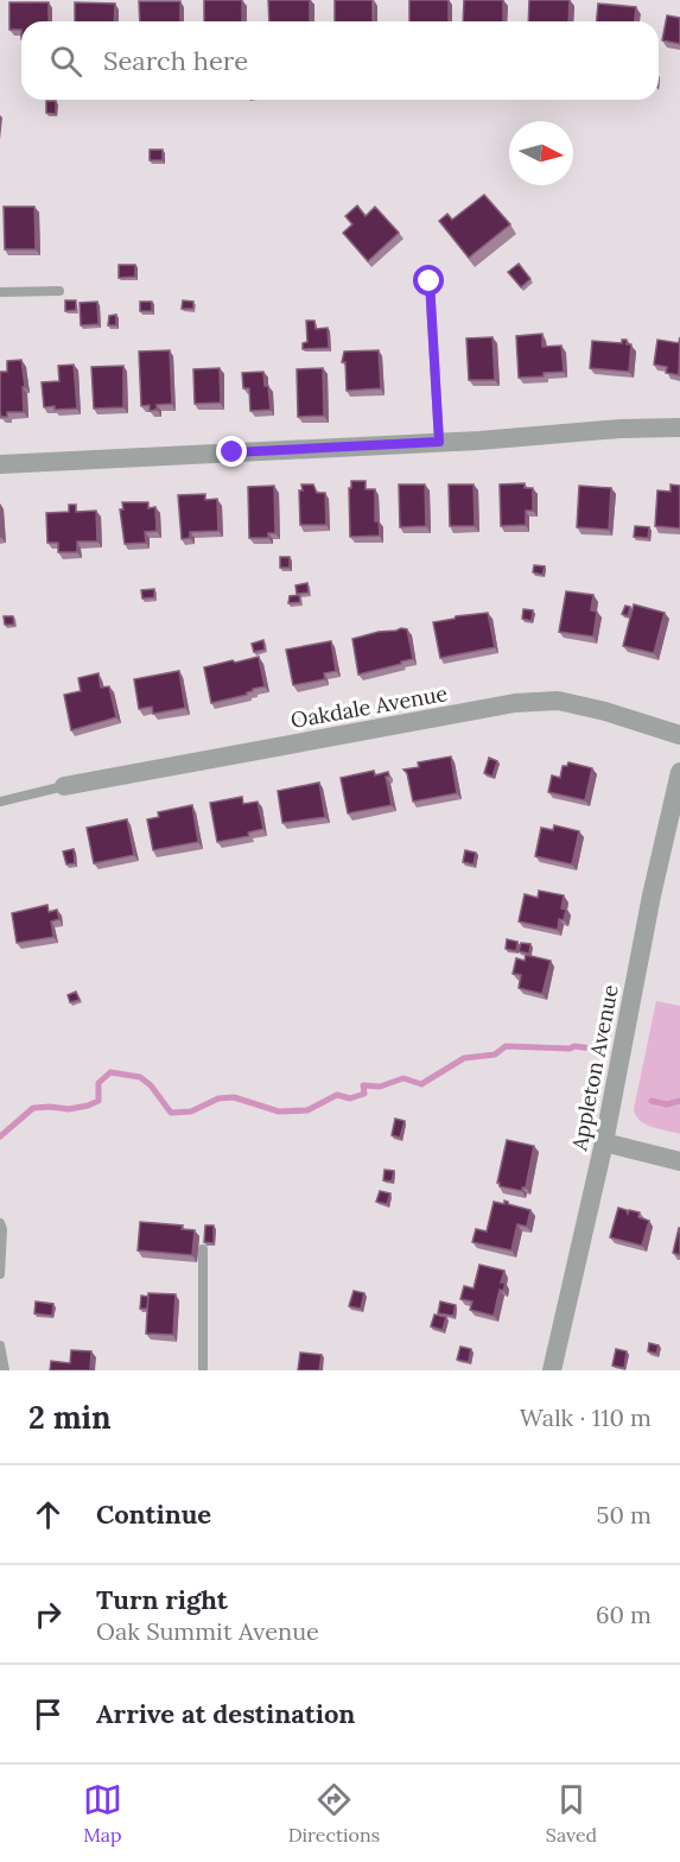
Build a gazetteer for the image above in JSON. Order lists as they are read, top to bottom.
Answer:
{
  "streets": {
    "street": ["Oakdale Avenue", "Appleton Avenue"]
  },
  "north": "right",
  "page": {
    "search": "Search here",
    "heading": ["2 min", "Walk · 110 m"],
    "list": [
      ["Continue", "50 m"],
      ["Turn right", "Oak Summit Avenue", "60 m"],
      "Arrive at destination"
    ],
    "nav": ["Map", "Directions", "Saved"]
  }
}
